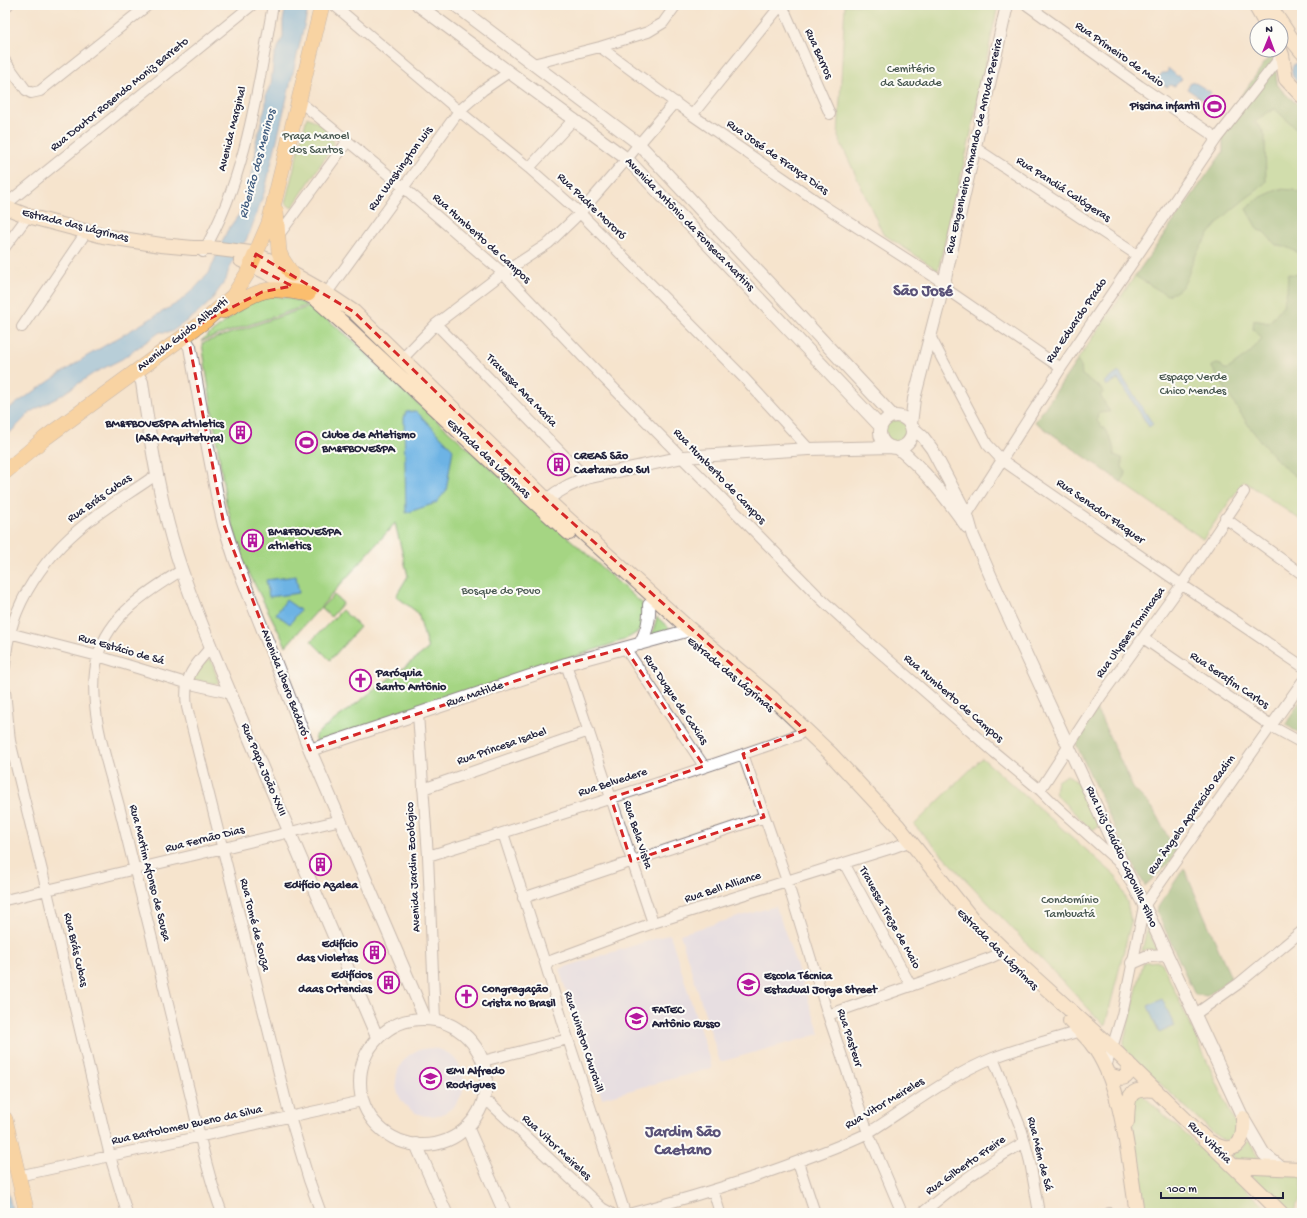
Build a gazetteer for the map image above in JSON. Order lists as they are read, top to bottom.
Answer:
{
  "streets": {
    "main road": ["Estrada das Lágrimas", "Avenida Guido Aliberti", "Rua Vitória"],
    "street": [
      "Rua Barros",
      "Rua Primeiro de Maio",
      "Rua Doutor Rosendo Moniz Barreto",
      "Avenida Marginal",
      "Rua Engenheiro Armando de Arruda Pereira",
      "Rua José de França Dias",
      "Rua Washington Luis",
      "Rua Pandiá Calógeras",
      "Rua Padre Mororó",
      "Avenida Antônio da Fonseca Martins",
      "Rua Humberto de Campos",
      "Rua Eduardo Prado",
      "Travessa Ana Maria",
      "Rua Brás Cubas",
      "Rua Senador Flaquer",
      "Rua Ulysses Tomincasa",
      "Rua Estácio de Sá",
      "Rua Serafim Carlos",
      "Avenida Líbero Badaró",
      "Rua Matilde",
      "Rua Duque de Caxias",
      "Rua Princesa Isabel",
      "Rua Papa João XXIII",
      "Rua Belvedere",
      "Rua Ângelo Aparecido Radim",
      "Rua Bela Vista",
      "Rua Fernão Dias",
      "Rua Luiz Claúdio Capovilla Filho",
      "Avenida Jardim Zoológico",
      "Rua Martim Afonso de Sousa",
      "Rua Bell Alliance",
      "Travessa Treze de Maio",
      "Rua Tomé de Souza",
      "Rua Pasteur",
      "Rua Winston Churchill",
      "Rua Vitor Meireles",
      "Rua Bartolomeu Bueno da Silva",
      "Rua Mém de Sá",
      "Rua Gilberto Freire"
    ]
  },
  "crossings": [
    ["Rua Primeiro de Maio", "Rua Eduardo Prado"],
    ["Rua Doutor Rosendo Moniz Barreto", "Estrada das Lágrimas"],
    ["Avenida Marginal", "Estrada das Lágrimas"],
    ["Rua Engenheiro Armando de Arruda Pereira", "Rua José de França Dias"],
    ["Rua Engenheiro Armando de Arruda Pereira", "Rua Pandiá Calógeras"],
    ["Rua Engenheiro Armando de Arruda Pereira", "Avenida Antônio da Fonseca Martins"],
    ["Rua Engenheiro Armando de Arruda Pereira", "Rua Senador Flaquer"],
    ["Rua Engenheiro Armando de Arruda Pereira", "Rua Luiz Claúdio Capovilla Filho"],
    ["Rua José de França Dias", "Rua Eduardo Prado"],
    ["Rua Washington Luis", "Rua Padre Mororó"],
    ["Rua Washington Luis", "Avenida Antônio da Fonseca Martins"],
    ["Rua Washington Luis", "Estrada das Lágrimas"],
    ["Rua Washington Luis", "Rua Humberto de Campos"],
    ["Rua Pandiá Calógeras", "Rua Eduardo Prado"],
    ["Avenida Antônio da Fonseca Martins", "Rua Luiz Claúdio Capovilla Filho"],
    ["Estrada das Lágrimas", "Avenida Guido Aliberti"],
    ["Estrada das Lágrimas", "Rua Matilde"],
    ["Estrada das Lágrimas", "Rua Belvedere"],
    ["Estrada das Lágrimas", "Rua Ângelo Aparecido Radim"],
    ["Estrada das Lágrimas", "Rua Bell Alliance"],
    ["Estrada das Lágrimas", "Rua Vitor Meireles"],
    ["Estrada das Lágrimas", "Rua Vitória"],
    ["Rua Humberto de Campos", "Avenida Guido Aliberti"],
    ["Rua Humberto de Campos", "Rua Ulysses Tomincasa"],
    ["Rua Humberto de Campos", "Rua Luiz Claúdio Capovilla Filho"],
    ["Rua Eduardo Prado", "Rua Senador Flaquer"],
    ["Rua Eduardo Prado", "Rua Luiz Claúdio Capovilla Filho"],
    ["Avenida Guido Aliberti", "Avenida Líbero Badaró"],
    ["Avenida Guido Aliberti", "Rua Papa João XXIII"],
    ["Rua Brás Cubas", "Rua Estácio de Sá"],
    ["Rua Brás Cubas", "Rua Papa João XXIII"],
    ["Rua Brás Cubas", "Rua Fernão Dias"],
    ["Rua Brás Cubas", "Rua Bartolomeu Bueno da Silva"],
    ["Rua Senador Flaquer", "Rua Ulysses Tomincasa"],
    ["Rua Ulysses Tomincasa", "Rua Serafim Carlos"],
    ["Rua Ulysses Tomincasa", "Rua Luiz Claúdio Capovilla Filho"],
    ["Rua Estácio de Sá", "Rua Papa João XXIII"],
    ["Rua Estácio de Sá", "Rua Martim Afonso de Sousa"],
    ["Rua Estácio de Sá", "Rua Tomé de Souza"],
    ["Rua Serafim Carlos", "Rua Ângelo Aparecido Radim"],
    ["Avenida Líbero Badaró", "Rua Matilde"],
    ["Avenida Líbero Badaró", "Rua Papa João XXIII"],
    ["Avenida Líbero Badaró", "Rua Fernão Dias"],
    ["Avenida Líbero Badaró", "Avenida Jardim Zoológico"],
    ["Avenida Líbero Badaró", "Rua Vitor Meireles"],
    ["Avenida Líbero Badaró", "Rua Bartolomeu Bueno da Silva"],
    ["Rua Matilde", "Rua Duque de Caxias"],
    ["Rua Matilde", "Rua Bela Vista"],
    ["Rua Matilde", "Avenida Jardim Zoológico"],
    ["Rua Duque de Caxias", "Rua Belvedere"],
    ["Rua Princesa Isabel", "Rua Bela Vista"],
    ["Rua Princesa Isabel", "Avenida Jardim Zoológico"],
    ["Rua Papa João XXIII", "Rua Fernão Dias"],
    ["Rua Papa João XXIII", "Avenida Jardim Zoológico"],
    ["Rua Papa João XXIII", "Rua Martim Afonso de Sousa"],
    ["Rua Papa João XXIII", "Rua Tomé de Souza"],
    ["Rua Papa João XXIII", "Rua Vitor Meireles"],
    ["Rua Papa João XXIII", "Rua Bartolomeu Bueno da Silva"],
    ["Rua Belvedere", "Rua Bela Vista"],
    ["Rua Belvedere", "Avenida Jardim Zoológico"],
    ["Rua Belvedere", "Rua Pasteur"],
    ["Rua Belvedere", "Rua Winston Churchill"],
    ["Rua Ângelo Aparecido Radim", "Rua Luiz Claúdio Capovilla Filho"],
    ["Rua Bela Vista", "Rua Bell Alliance"],
    ["Rua Fernão Dias", "Rua Martim Afonso de Sousa"],
    ["Rua Fernão Dias", "Rua Tomé de Souza"],
    ["Avenida Jardim Zoológico", "Rua Vitor Meireles"],
    ["Avenida Jardim Zoológico", "Rua Bartolomeu Bueno da Silva"],
    ["Rua Martim Afonso de Sousa", "Rua Bartolomeu Bueno da Silva"],
    ["Rua Bell Alliance", "Travessa Treze de Maio"],
    ["Rua Bell Alliance", "Rua Pasteur"],
    ["Rua Bell Alliance", "Rua Winston Churchill"],
    ["Rua Tomé de Souza", "Rua Bartolomeu Bueno da Silva"],
    ["Rua Pasteur", "Rua Vitor Meireles"],
    ["Rua Vitor Meireles", "Rua Bartolomeu Bueno da Silva"],
    ["Rua Vitor Meireles", "Rua Mém de Sá"],
    ["Rua Mém de Sá", "Rua Gilberto Freire"]
  ],
  "districts": ["São José", "Jardim São Caetano"],
  "water": ["Ribeirão dos Meninos"],
  "parks": [
    "Cemitério da Saudade",
    "Praça Manoel dos Santos",
    "Espaço Verde Chico Mendes",
    "Bosque do Povo",
    "Condomínio Tambuatá"
  ],
  "places": {
    "sports": ["Piscina infantil", "Clube de Atletismo BM&FBOVESPA"],
    "building": [
      "BM&FBOVESPA athletics (ASA Arquitetura)",
      "CREAS São Caetano do Sul",
      "BM&FBOVESPA athletics",
      "Edifício Azalea",
      "Edifício das Violetas",
      "Edifícios daas Ortencias"
    ],
    "church": ["Paróquia Santo Antônio", "Congregação Crista no Brasil"],
    "school or university": ["Escola Técnica Estadual Jorge Street", "FATEC Antônio Russo", "EMI Alfredo Rodrigues"]
  },
  "scale_bar": "100 m",
  "north": "top"
}
